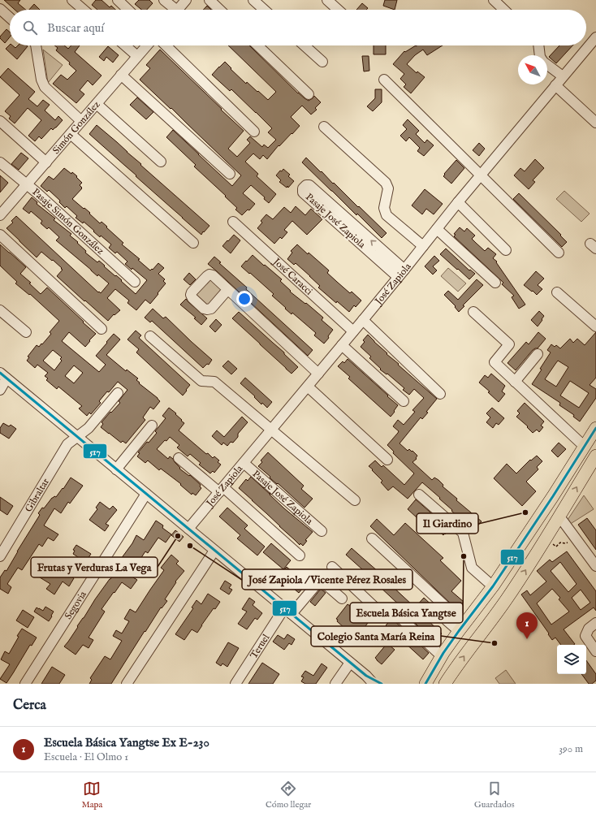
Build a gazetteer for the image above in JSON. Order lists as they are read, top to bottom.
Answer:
{
  "streets": {
    "street": [
      "Simón González",
      "Pasaje Simón González",
      "Pasaje José Zapiola",
      "José Caracci",
      "José Zapiola",
      "Gibraltar",
      "Segovia",
      "Teruel"
    ]
  },
  "crossings": [
    ["Simón González", "Pasaje Simón González"],
    ["Pasaje José Zapiola", "José Zapiola"],
    ["José Caracci", "José Zapiola"]
  ],
  "places": [
    "Il Giardino",
    "Frutas y Verduras La Vega",
    "José Zapiola / Vicente Pérez Rosales",
    "Escuela Básica Yangtse",
    "Colegio Santa María Reina"
  ],
  "lines": ["transit line 517"],
  "north": "top left",
  "page": {
    "search": "Buscar aquí",
    "pins": "1",
    "heading": "Cerca",
    "list": [
      {
        "mark": "1",
        "name": "Escuela Básica Yangtse Ex E-230",
        "note": "Escuela · El Olmo 1",
        "value": "390 m"
      }
    ],
    "nav": ["Mapa", "Cómo llegar", "Guardados"]
  }
}
